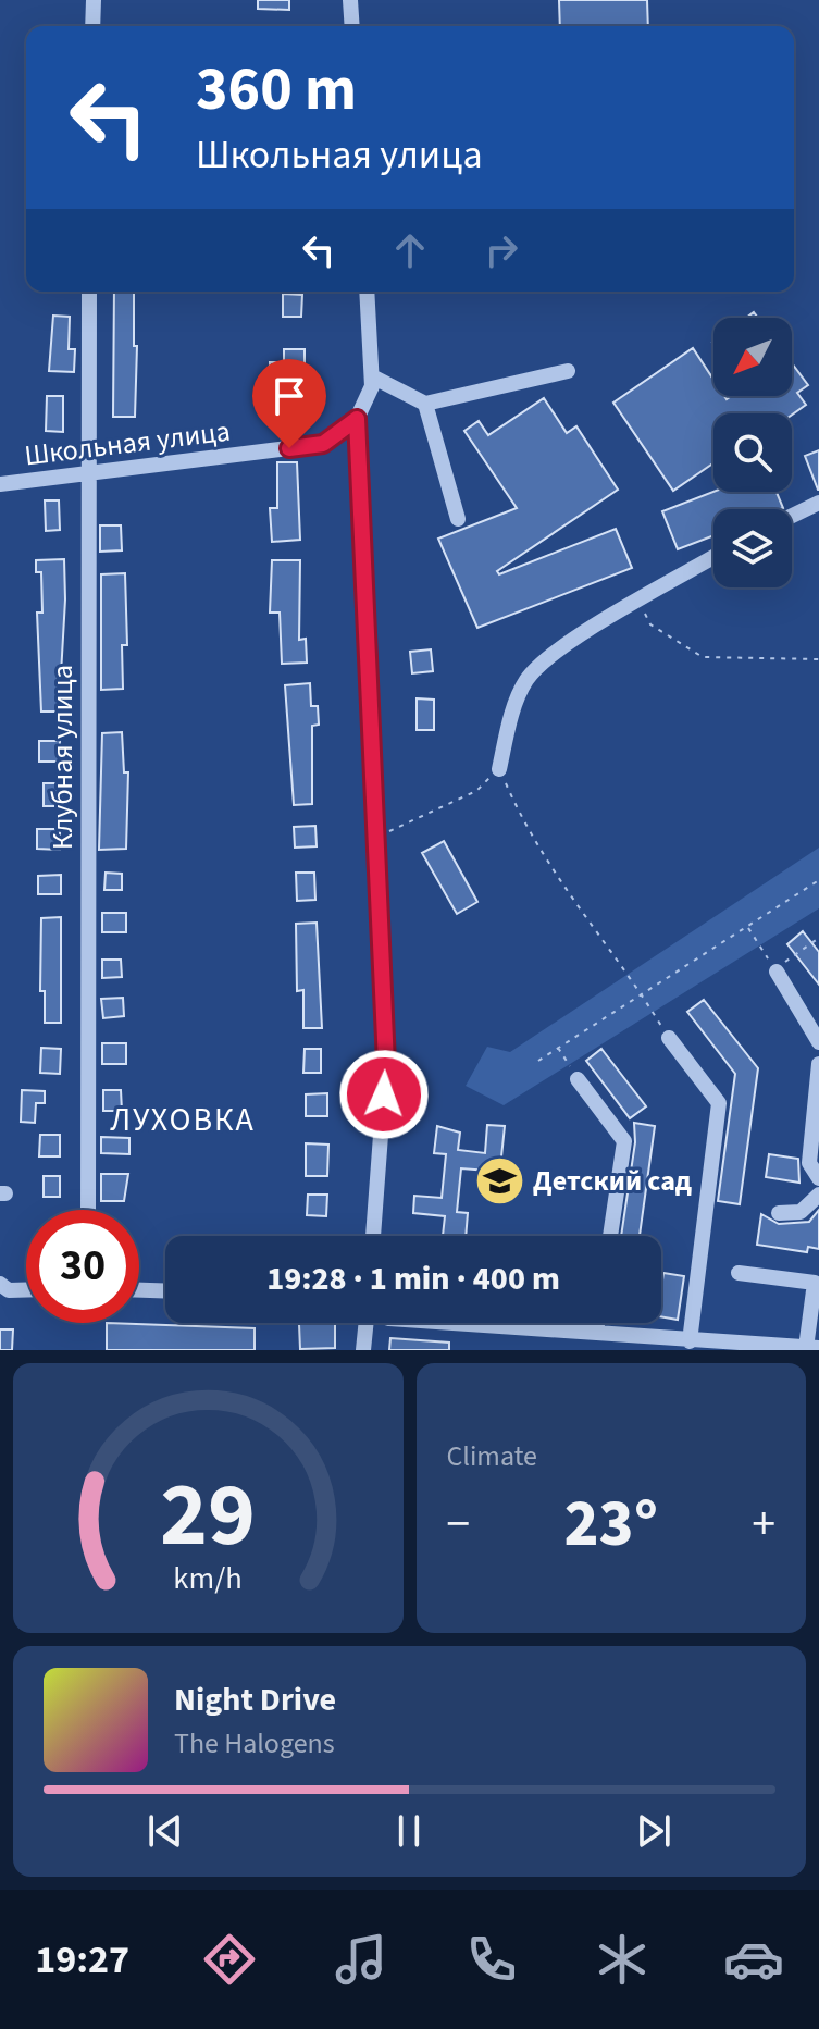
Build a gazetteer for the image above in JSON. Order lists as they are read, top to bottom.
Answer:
{
  "streets": {
    "street": ["Школьная улица", "Клубная улица"]
  },
  "crossings": [
    ["Школьная улица", "Клубная улица"]
  ],
  "districts": ["ЛУХОВКА"],
  "places": {
    "school or university": ["Детский сад"]
  },
  "north": "bottom left",
  "page": {
    "turn": ["360 m", "Школьная улица"],
    "limit": "30",
    "trip": "19:28 · 1 min · 400 m",
    "tile": "Climate",
    "heat": ["−", "23°", "+"],
    "song": ["Night Drive", "The Halogens"],
    "tabs": "19:27",
    "gauge": ["29", "km/h"]
  }
}
